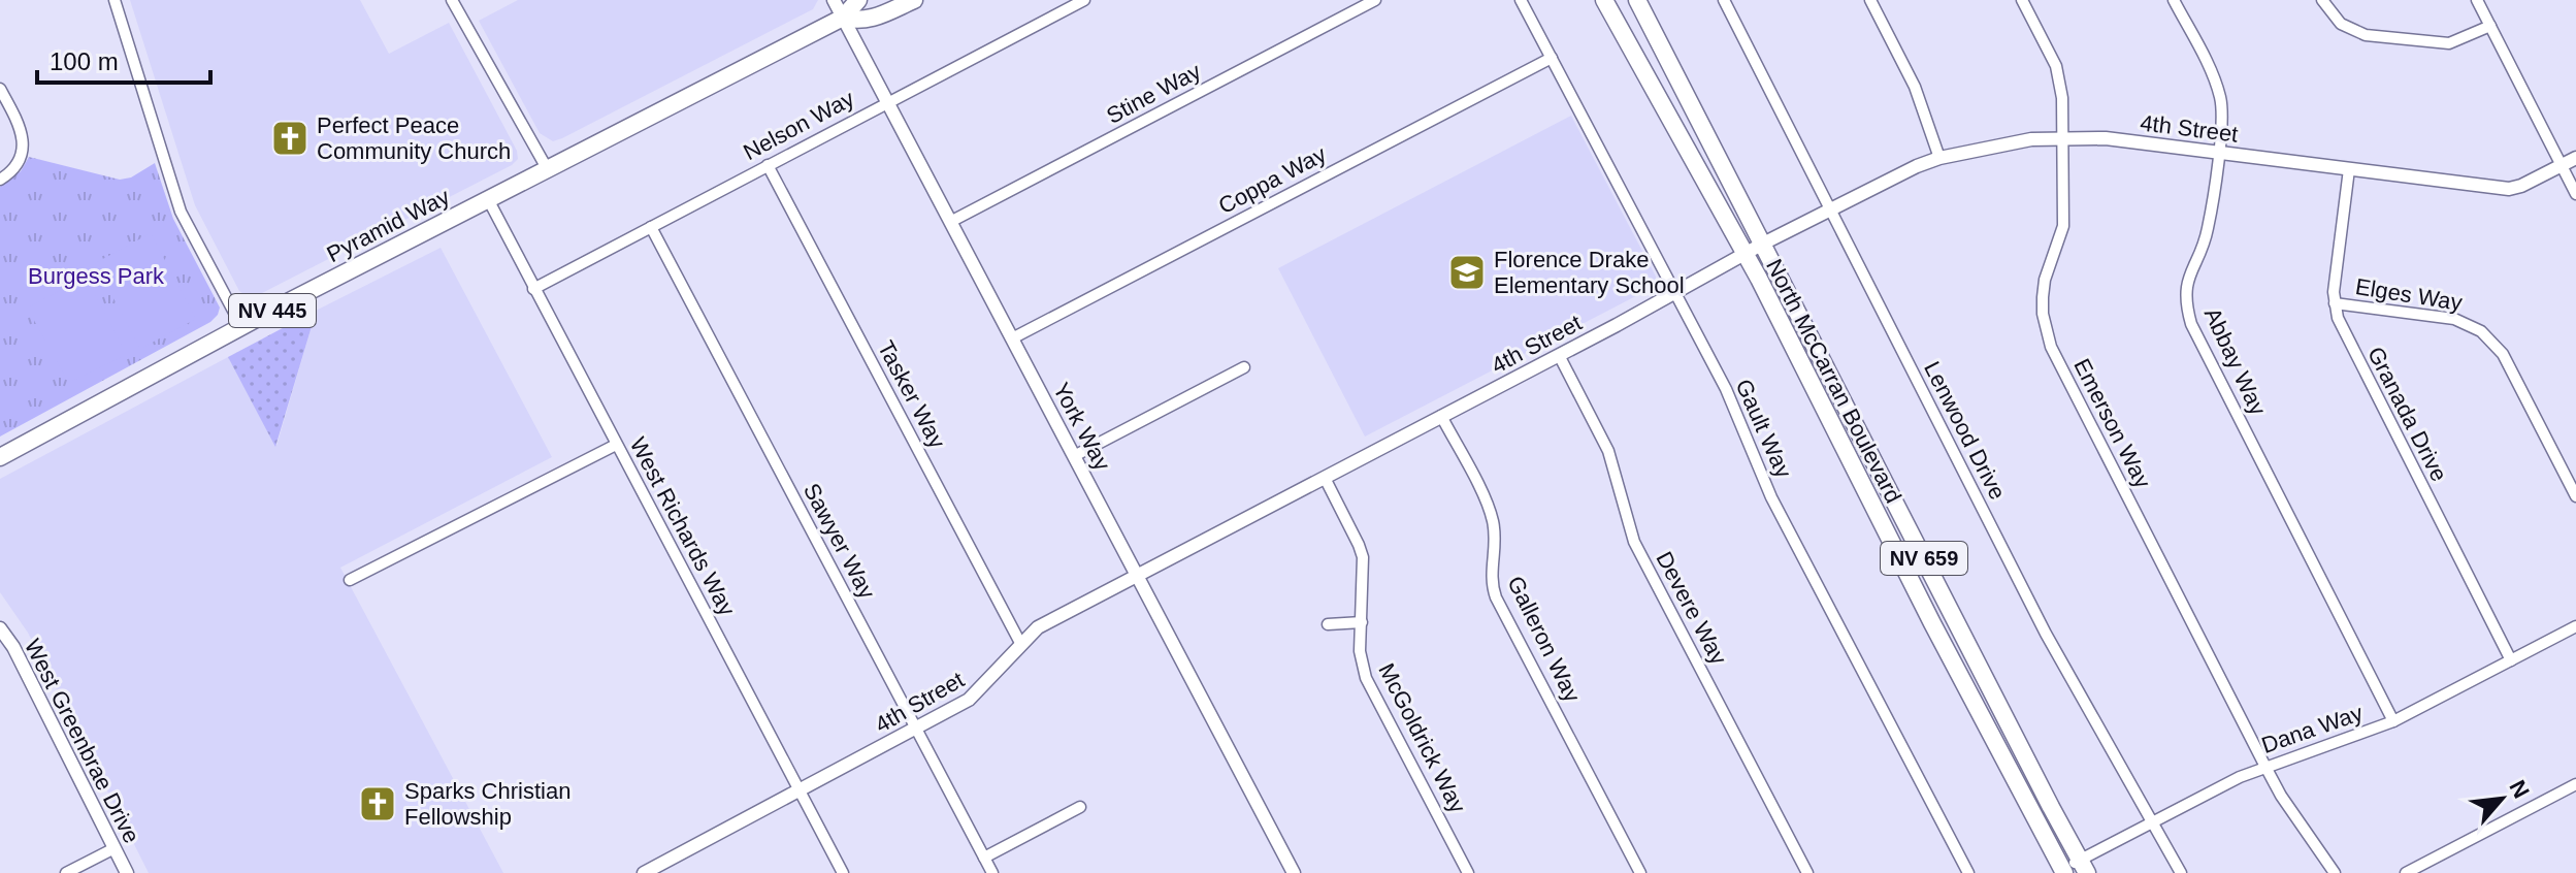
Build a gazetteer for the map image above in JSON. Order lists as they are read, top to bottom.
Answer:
{
  "streets": {
    "main road": [
      "Pyramid Way",
      "NV 445",
      "North McCarran Boulevard",
      "NV 659"
    ],
    "street": [
      "Stine Way",
      "Nelson Way",
      "4th Street",
      "Coppa Way",
      "Elges Way",
      "Abbay Way",
      "Tasker Way",
      "Granada Drive",
      "Emerson Way",
      "York Way",
      "Gault Way",
      "Lenwood Drive",
      "West Richards Way",
      "Sawyer Way",
      "Devere Way",
      "Galleron Way",
      "Dana Way",
      "McGoldrick Way",
      "West Greenbrae Drive"
    ]
  },
  "crossings": [
    ["Stine Way", "York Way"],
    ["Nelson Way", "Tasker Way"],
    ["Nelson Way", "York Way"],
    ["Nelson Way", "West Richards Way"],
    ["Nelson Way", "Sawyer Way"],
    ["4th Street", "Abbay Way"],
    ["4th Street", "North McCarran Boulevard"],
    ["4th Street", "Tasker Way"],
    ["4th Street", "Granada Drive"],
    ["4th Street", "Emerson Way"],
    ["4th Street", "York Way"],
    ["4th Street", "Gault Way"],
    ["4th Street", "Lenwood Drive"],
    ["4th Street", "West Richards Way"],
    ["4th Street", "Sawyer Way"],
    ["4th Street", "Devere Way"],
    ["4th Street", "Galleron Way"],
    ["4th Street", "McGoldrick Way"],
    ["Coppa Way", "York Way"],
    ["Coppa Way", "Gault Way"],
    ["Pyramid Way", "York Way"],
    ["Pyramid Way", "West Richards Way"],
    ["Elges Way", "Granada Drive"],
    ["Abbay Way", "Dana Way"],
    ["North McCarran Boulevard", "Dana Way"],
    ["Granada Drive", "Dana Way"],
    ["Emerson Way", "Dana Way"],
    ["Lenwood Drive", "Dana Way"]
  ],
  "parks": ["Burgess Park"],
  "places": {
    "church": ["Perfect Peace Community Church", "Sparks Christian Fellowship"],
    "school or university": ["Florence Drake Elementary School"]
  },
  "scale_bar": "100 m",
  "north": "top right"
}
